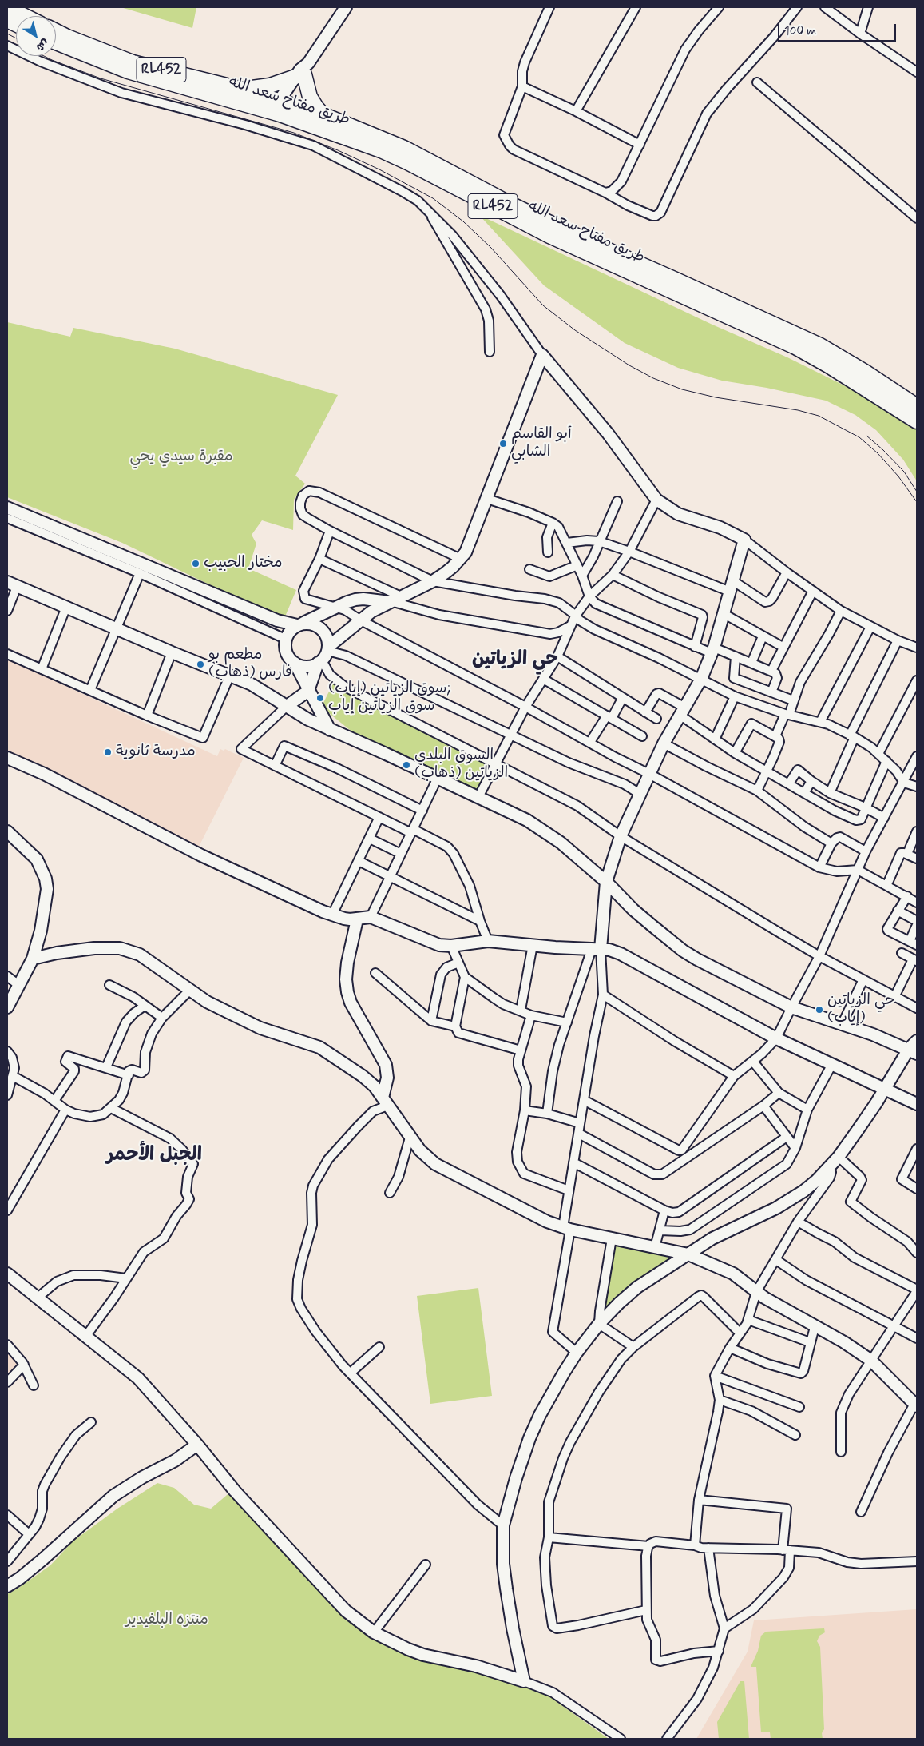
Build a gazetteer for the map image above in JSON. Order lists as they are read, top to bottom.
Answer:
{
  "streets": {
    "highway": ["RL452", "طريق مفتاح سعد الله"]
  },
  "districts": ["حي الزياتين", "الجبل الأحمر"],
  "parks": ["مقبرة سيدي يحي", "منتزه البلفيدير"],
  "places": [
    "أبو القاسم الشابي",
    "مختار الحبيب",
    "مطعم بو فارس (ذهاب)",
    "سوق الزياتين (إياب); سوق الزياتين إياب",
    "مدرسة ثانوية",
    "السوق البلدي الزياتين (ذهاب)",
    "حي الزياتين (إياب)"
  ],
  "scale_bar": "100 m",
  "north": "bottom right"
}
